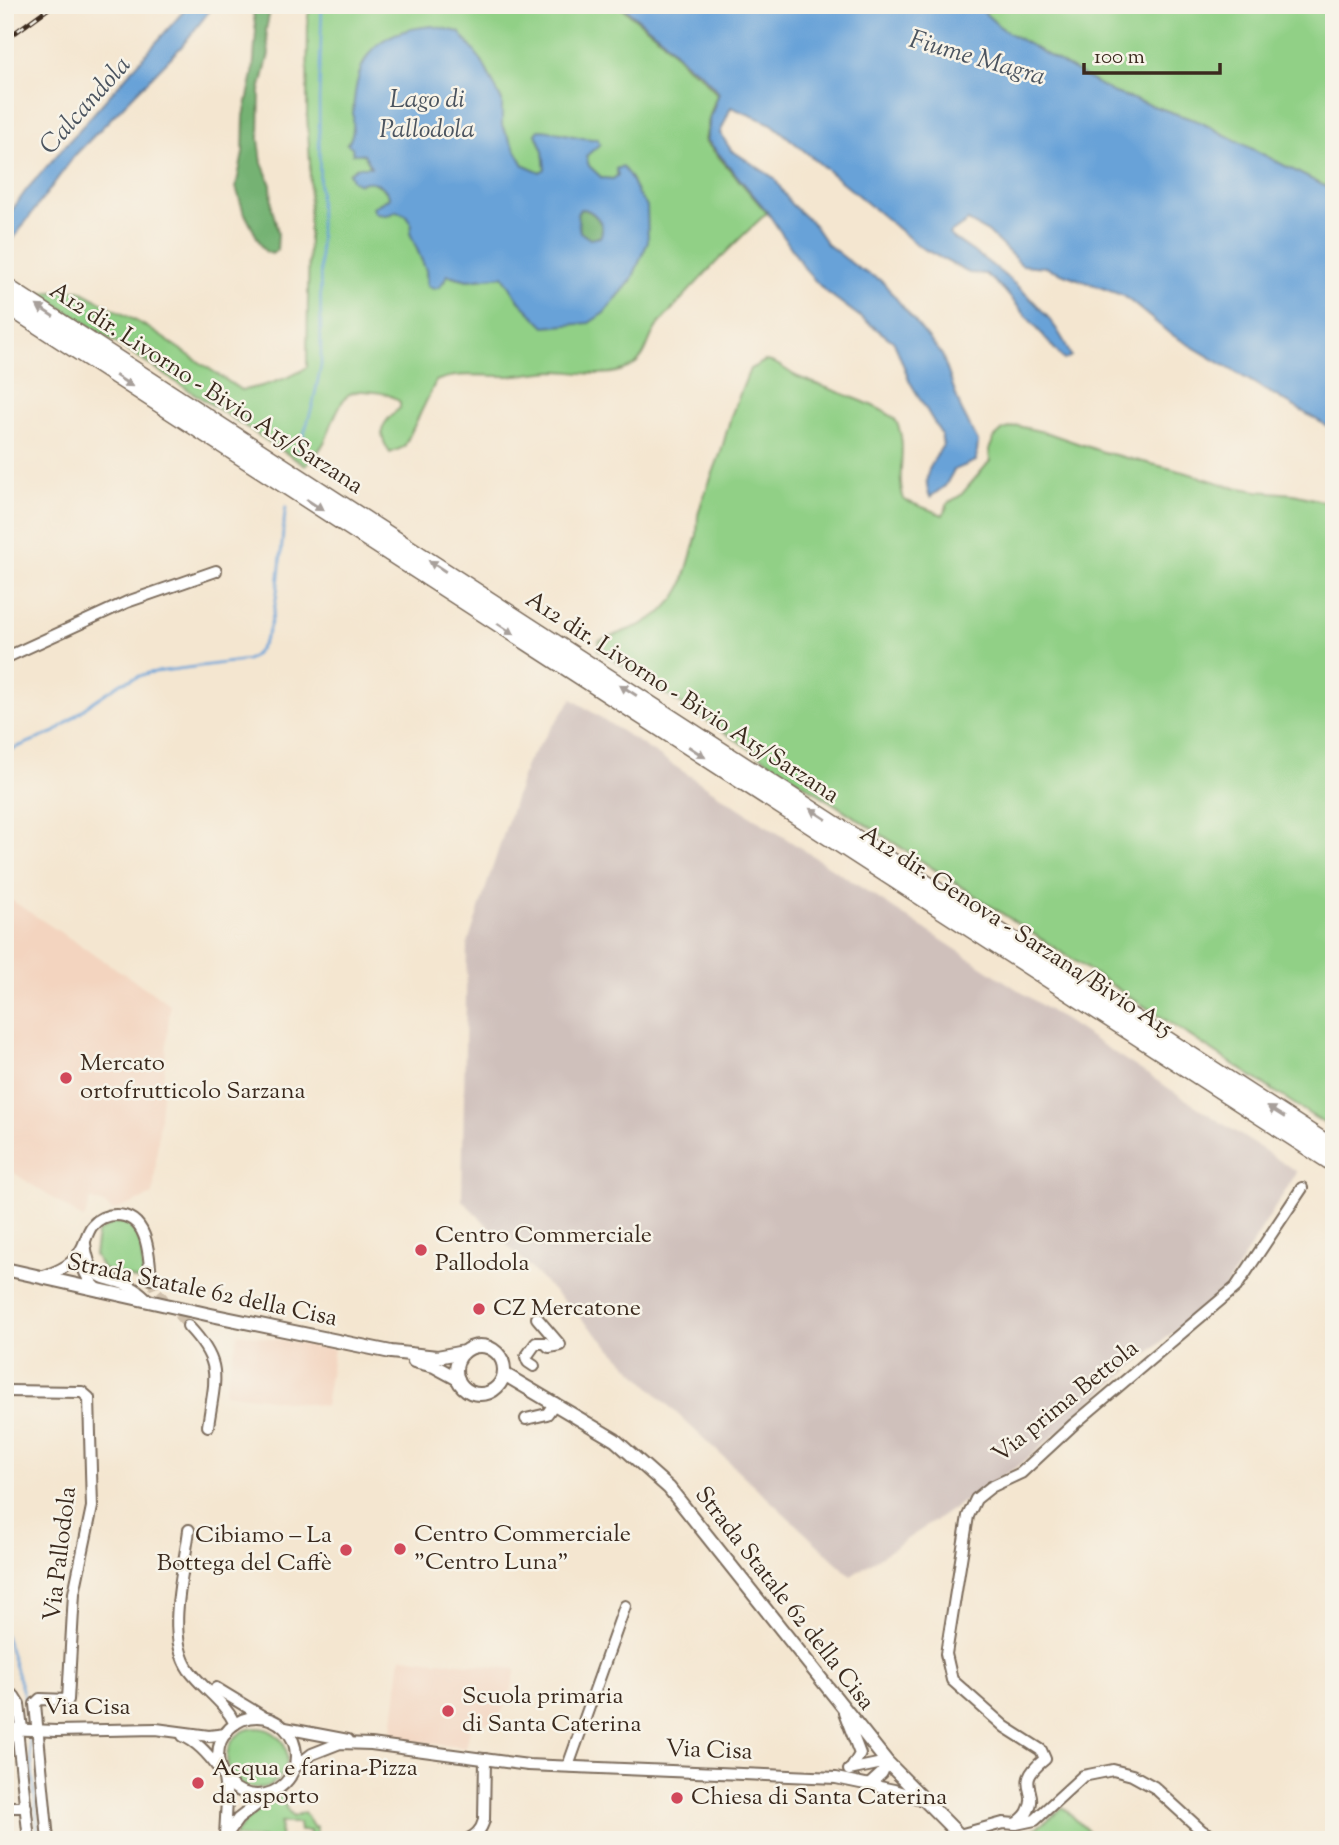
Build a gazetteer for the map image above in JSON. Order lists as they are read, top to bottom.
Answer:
{
  "streets": {
    "highway": ["A12 dir. Livorno - Bivio A15/Sarzana", "A12 dir. Genova - Sarzana/Bivio A15"],
    "main road": ["Strada Statale 62 della Cisa"],
    "street": ["Via prima Bettola", "Via Pallodola", "Via Cisa"]
  },
  "crossings": [
    ["Strada Statale 62 della Cisa", "Via Cisa"],
    ["Via Pallodola", "Via Cisa"]
  ],
  "one_way": ["A12 dir. Livorno - Bivio A15/Sarzana", "A12 dir. Genova - Sarzana/Bivio A15"],
  "water": ["Fiume Magra", "Lago di Pallodola", "Calcandola"],
  "places": [
    "Mercato ortofrutticolo Sarzana",
    "Centro Commerciale Pallodola",
    "CZ Mercatone",
    "Centro Commerciale \"Centro Luna\"",
    "Cibiamo – La Bottega del Caffè",
    "Scuola primaria di Santa Caterina",
    "Acqua e farina-Pizza da asporto",
    "Chiesa di Santa Caterina"
  ],
  "scale_bar": "100 m"
}
